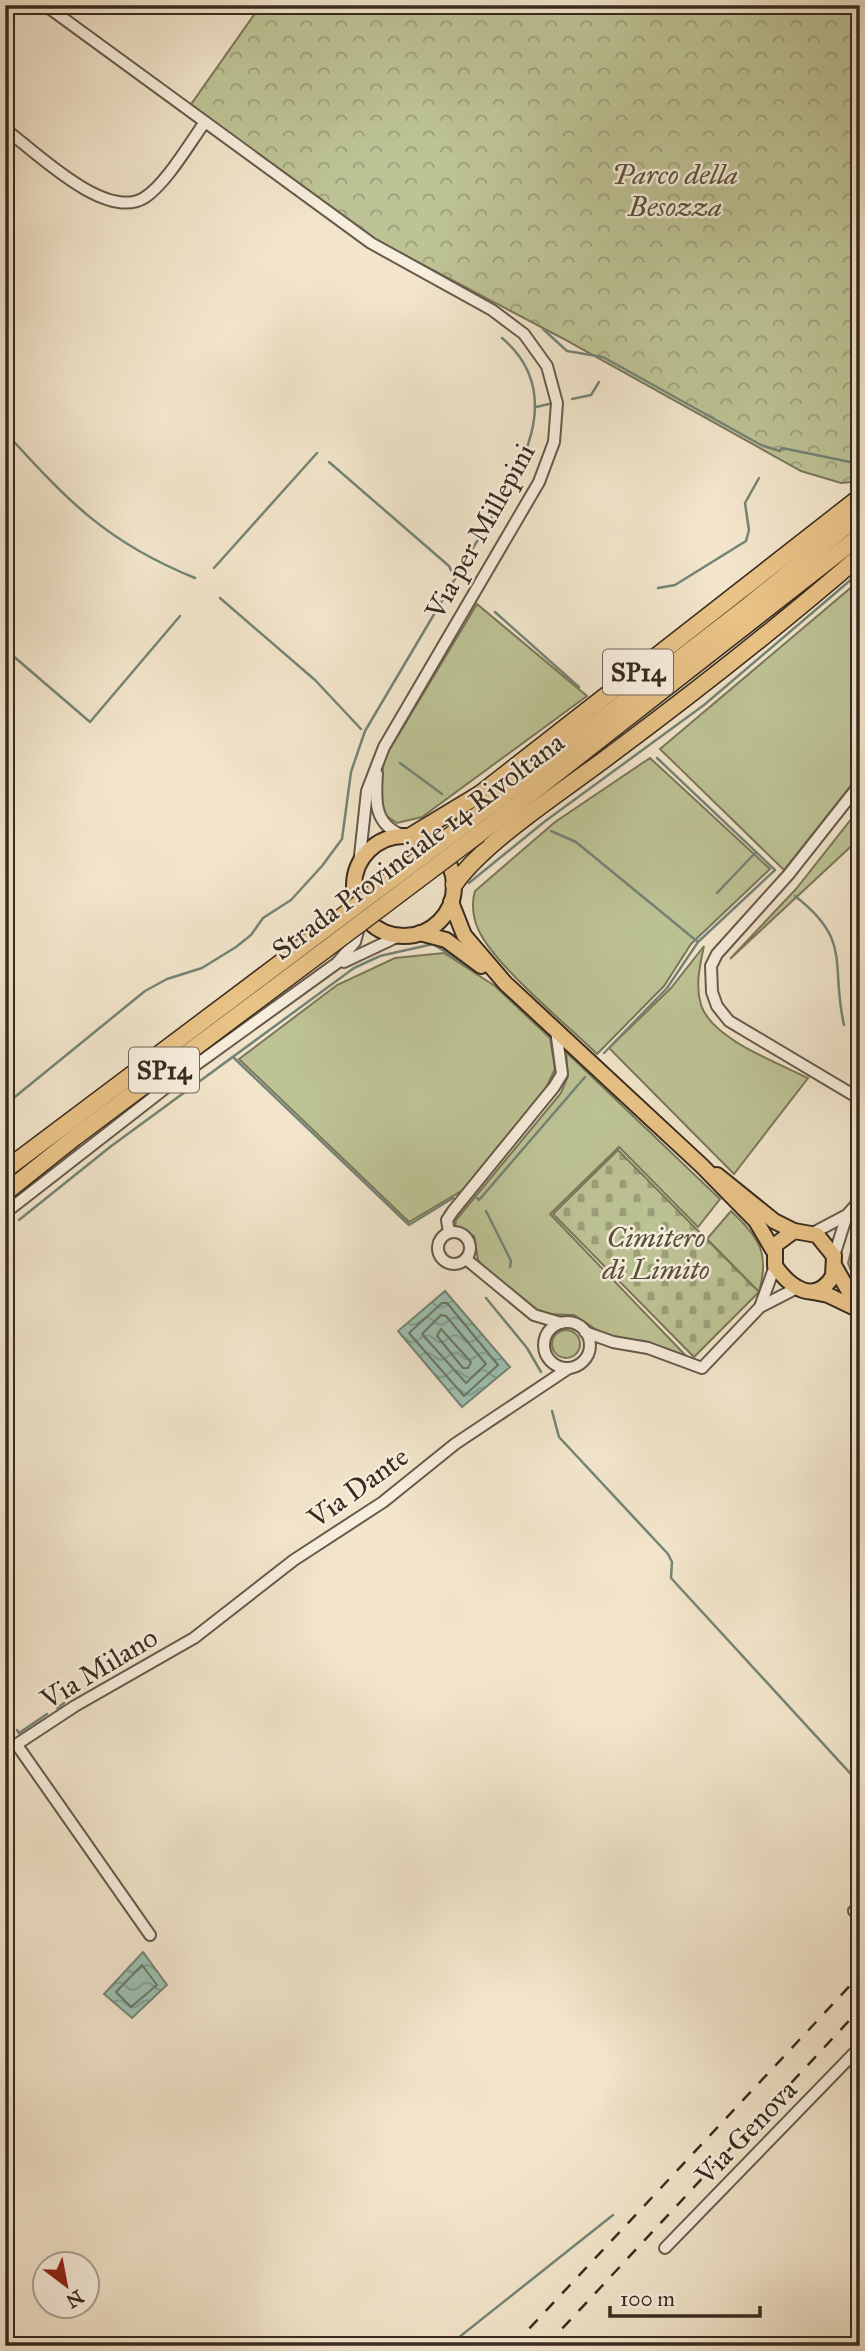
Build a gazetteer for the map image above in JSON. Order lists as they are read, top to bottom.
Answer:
{
  "streets": {
    "highway": ["SP14", "Strada Provinciale 14 Rivoltana"],
    "street": [
      "Via per Millepini",
      "Via Dante",
      "Via Milano",
      "Via Genova"
    ]
  },
  "crossings": [
    ["Via per Millepini", "SP14"],
    ["Via Dante", "Via Milano"]
  ],
  "parks": ["Parco della Besozza", "Cimitero di Limito"],
  "scale_bar": "100 m",
  "north": "bottom right"
}
